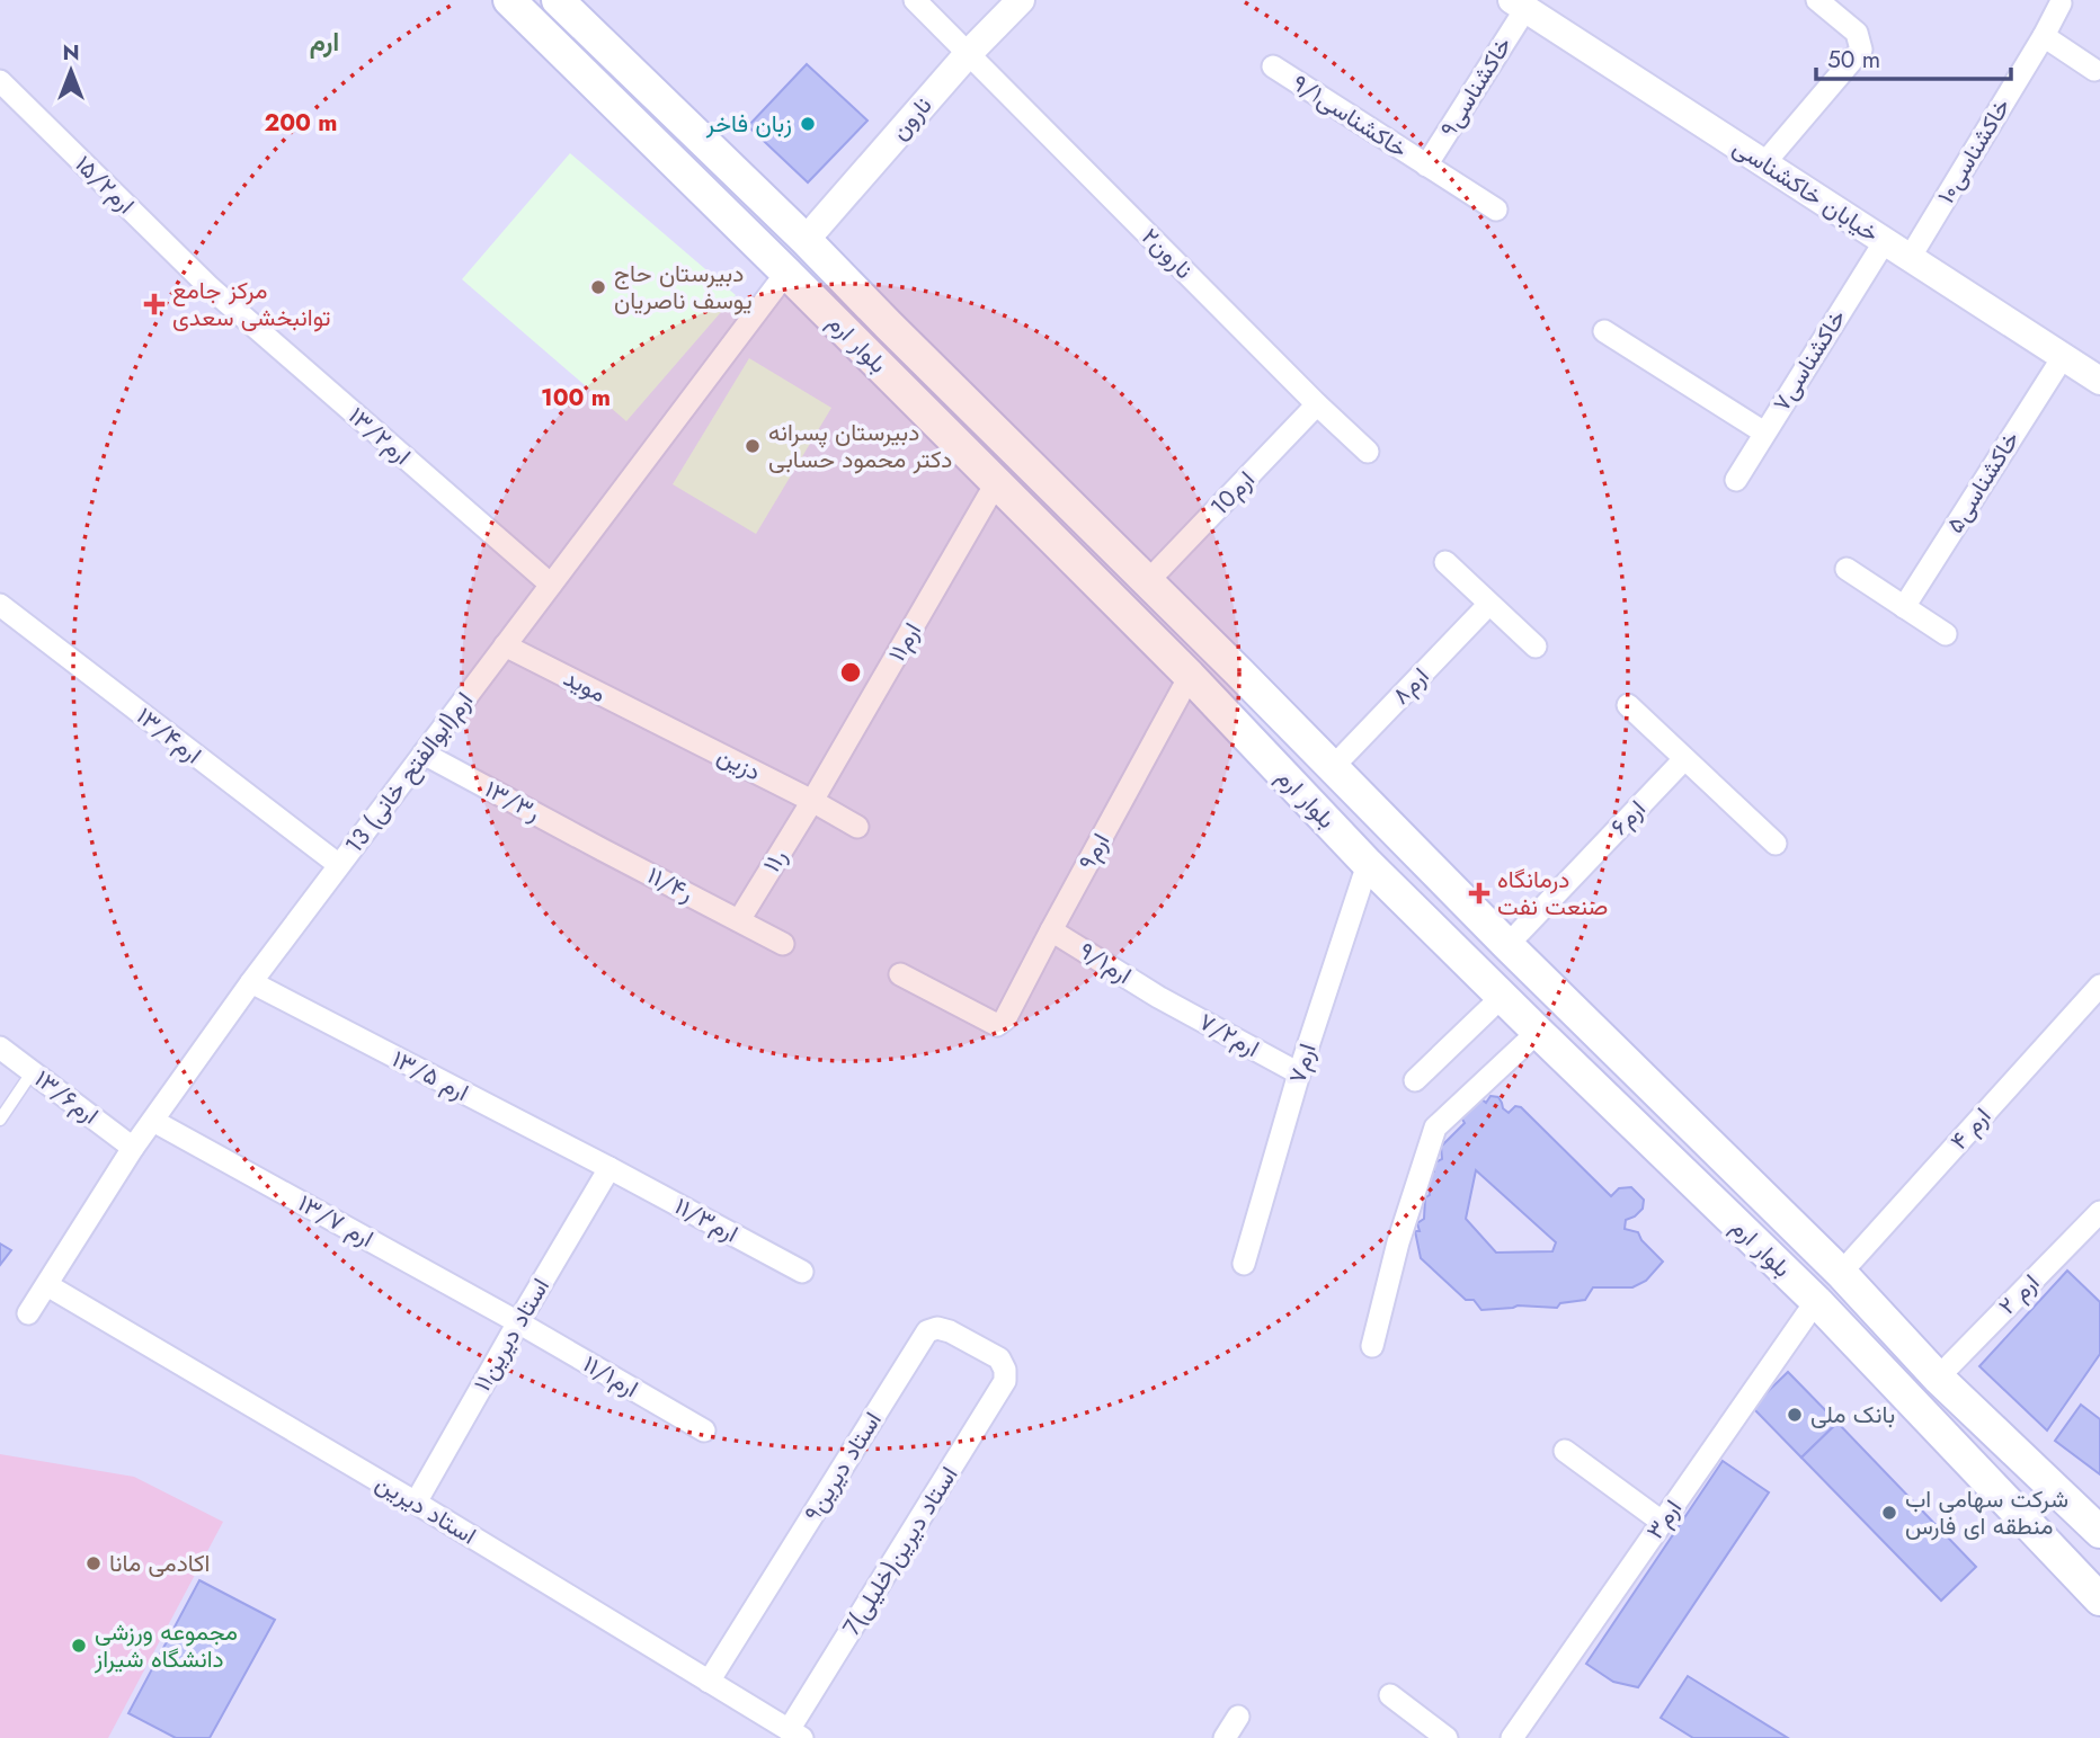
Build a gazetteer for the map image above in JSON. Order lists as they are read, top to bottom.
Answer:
{
  "streets": {
    "main road": ["بلوار ارم"],
    "street": [
      "خاکشناسی۹",
      "۹/۱خاکشناسی",
      "نارون",
      "خاکشناسی۱۰",
      "۱۵/۲ارم",
      "خیابان خاکشناسی",
      "نارون۲",
      "خاکشناسی۷",
      "۱۳/۲ارم",
      "خاکشناسی۵",
      "ارم10",
      "ارم۱۱",
      "موید",
      "ارم۸",
      "۱۳/۴ارم",
      "دزین",
      "13 ارم(ابوالفتح خانی)",
      "۱۳/۳ر",
      "ارم۶",
      "ارم۹",
      "۱۱ر",
      "۱۱/۴ر",
      "۹/۱ارم",
      "۷/۲ارم",
      "ارم۷",
      "۱۳/۵ ارم",
      "۱۳/۶ارم",
      "ارم ۴",
      "۱۱/۳ارم",
      "۱۳/۷ ارم",
      "ارم ۲",
      "استاد دیرین۱۱",
      "۱۱/۱ارم",
      "استاد دیرین۹",
      "استاد دیرین",
      "ارم۳",
      "7استاد دیرین(خلیلی)"
    ]
  },
  "crossings": [
    ["خاکشناسی۹", "۹/۱خاکشناسی"],
    ["خاکشناسی۹", "خیابان خاکشناسی"],
    ["نارون", "نارون۲"],
    ["نارون", "بلوار ارم"],
    ["خاکشناسی۱۰", "خیابان خاکشناسی"],
    ["۱۵/۲ارم", "۱۳/۲ارم"],
    ["خیابان خاکشناسی", "خاکشناسی۷"],
    ["خیابان خاکشناسی", "خاکشناسی۵"],
    ["نارون۲", "ارم10"],
    ["بلوار ارم", "ارم10"],
    ["بلوار ارم", "ارم۱۱"],
    ["بلوار ارم", "ارم۸"],
    ["بلوار ارم", "13 ارم(ابوالفتح خانی)"],
    ["بلوار ارم", "ارم۶"],
    ["بلوار ارم", "ارم۹"],
    ["بلوار ارم", "ارم۷"],
    ["بلوار ارم", "ارم ۴"],
    ["بلوار ارم", "ارم ۲"],
    ["بلوار ارم", "ارم۳"],
    ["۱۳/۲ارم", "13 ارم(ابوالفتح خانی)"],
    ["ارم۱۱", "دزین"],
    ["ارم۱۱", "۱۱ر"],
    ["موید", "دزین"],
    ["موید", "13 ارم(ابوالفتح خانی)"],
    ["۱۳/۴ارم", "13 ارم(ابوالفتح خانی)"],
    ["دزین", "۱۱ر"],
    ["13 ارم(ابوالفتح خانی)", "۱۳/۳ر"],
    ["13 ارم(ابوالفتح خانی)", "۱۳/۵ ارم"],
    ["13 ارم(ابوالفتح خانی)", "۱۳/۶ارم"],
    ["13 ارم(ابوالفتح خانی)", "۱۳/۷ ارم"],
    ["13 ارم(ابوالفتح خانی)", "استاد دیرین"],
    ["۱۳/۳ر", "۱۱/۴ر"],
    ["ارم۹", "۹/۱ارم"],
    ["۱۱ر", "۱۱/۴ر"],
    ["۹/۱ارم", "۷/۲ارم"],
    ["۷/۲ارم", "ارم۷"],
    ["۱۳/۵ ارم", "۱۱/۳ارم"],
    ["۱۳/۵ ارم", "استاد دیرین۱۱"],
    ["۱۱/۳ارم", "استاد دیرین۱۱"],
    ["۱۳/۷ ارم", "استاد دیرین۱۱"],
    ["۱۳/۷ ارم", "۱۱/۱ارم"],
    ["استاد دیرین۱۱", "۱۱/۱ارم"],
    ["استاد دیرین۱۱", "استاد دیرین"],
    ["استاد دیرین۹", "استاد دیرین"],
    ["استاد دیرین۹", "7استاد دیرین(خلیلی)"],
    ["استاد دیرین", "7استاد دیرین(خلیلی)"]
  ],
  "districts": ["ارم"],
  "places": {
    "other": [
      "زبان فاخر",
      "دبیرستان حاج یوسف ناصریان",
      "دبیرستان پسرانه دکتر محمود حسابی",
      "بانک ملی",
      "شرکت سهامی اب منطقه ای فارس",
      "اکادمی مانا",
      "مجموعه ورزشی دانشگاه شیراز"
    ],
    "health": ["مرکز جامع توانبخشی سعدی", "درمانگاه صنعت نفت"]
  },
  "scale_bar": "50 m",
  "north": "top",
  "rings": ["200 m", "100 m"]
}
